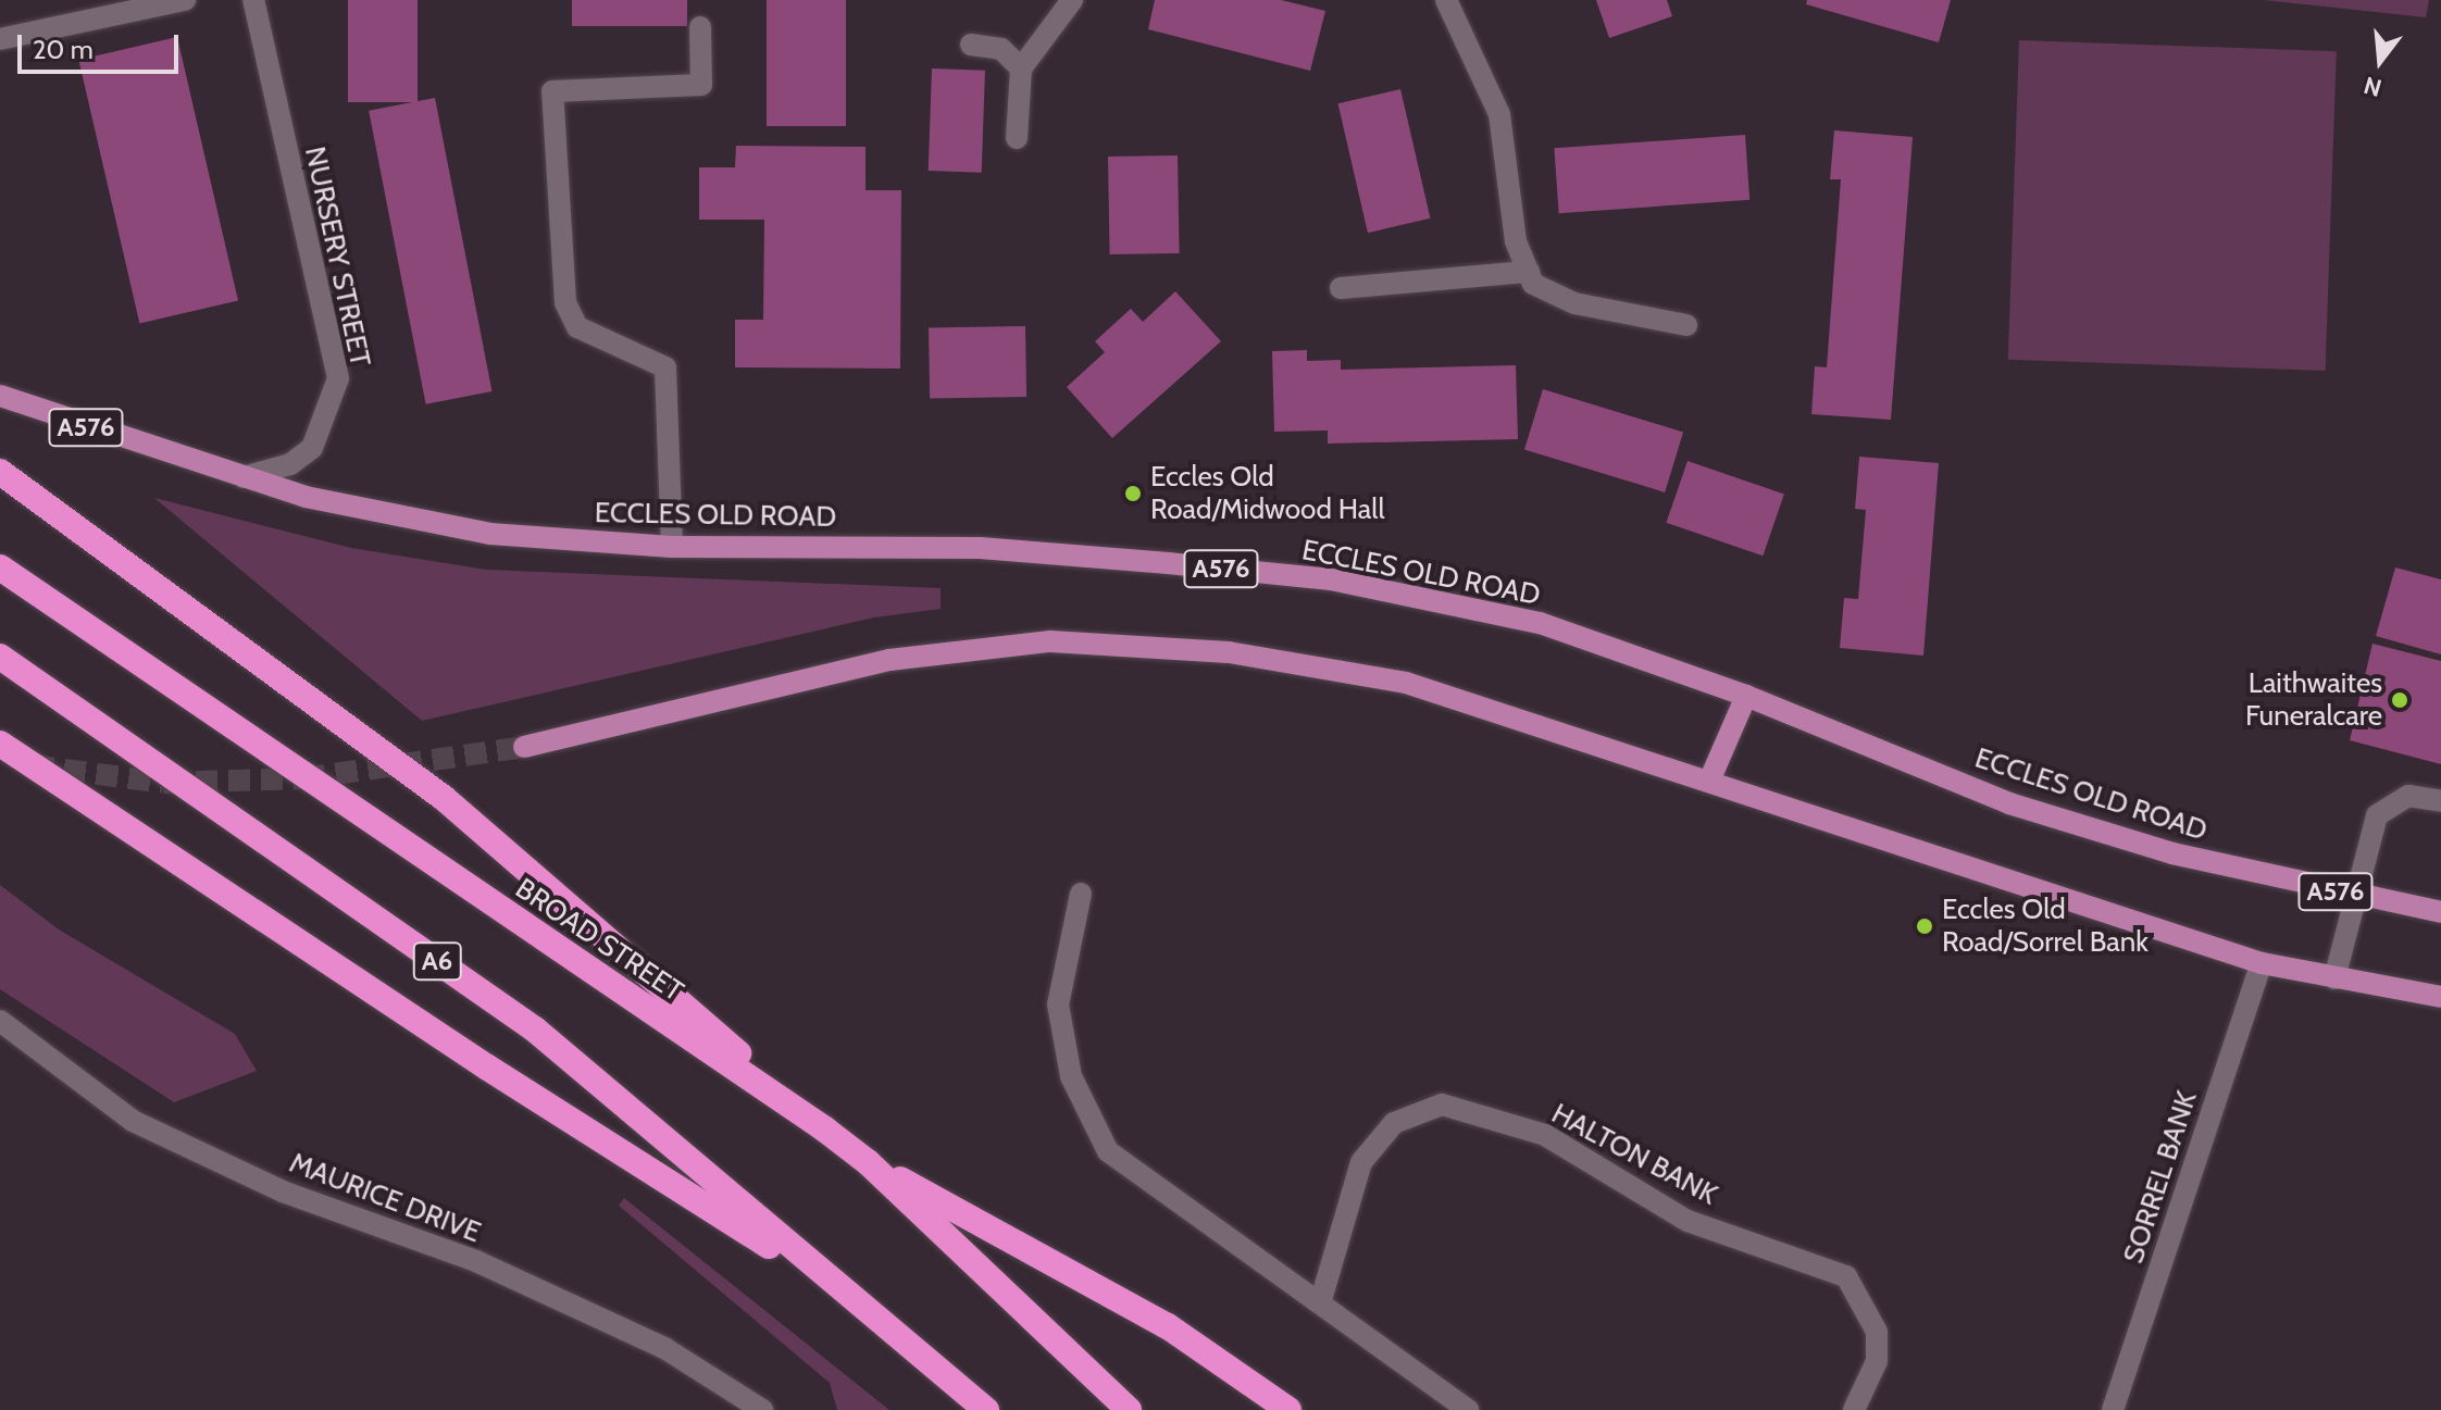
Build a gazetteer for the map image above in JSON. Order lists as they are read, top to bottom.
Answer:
{
  "streets": {
    "highway": ["BROAD STREET", "A6"],
    "main road": ["A576", "ECCLES OLD ROAD"],
    "street": [
      "NURSERY STREET",
      "HALTON BANK",
      "SORREL BANK",
      "MAURICE DRIVE"
    ]
  },
  "crossings": [
    ["NURSERY STREET", "ECCLES OLD ROAD"]
  ],
  "places": ["Eccles Old Road/Midwood Hall", "Laithwaites Funeralcare", "Eccles Old Road/Sorrel Bank"],
  "scale_bar": "20 m",
  "north": "bottom"
}
